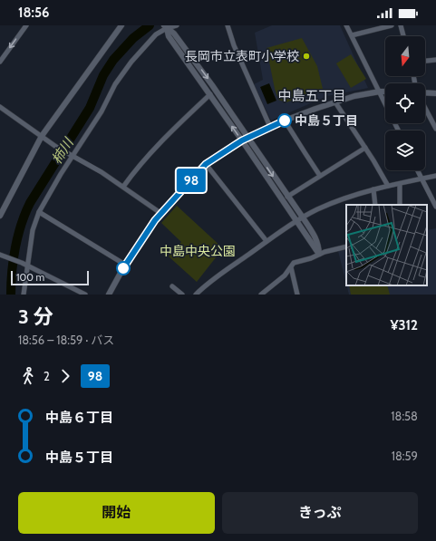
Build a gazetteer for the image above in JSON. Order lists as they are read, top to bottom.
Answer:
{
  "districts": ["中島五丁目"],
  "water": ["柿川"],
  "parks": ["中島中央公園"],
  "places": ["長岡市立表町小学校", "中島５丁目"],
  "lines": ["bus line 98"],
  "scale_bar": "100 m",
  "north": "bottom",
  "page": {
    "status": "18:56",
    "on_map": "98",
    "scale": "100 m",
    "heading": ["3 分", "18:56 – 18:59 · バス", "¥312"],
    "legs": ["2", "98"],
    "list": [
      {
        "name": "中島６丁目",
        "value": "18:58"
      },
      {
        "name": "中島５丁目",
        "value": "18:59"
      }
    ],
    "buttons": ["開始", "きっぷ"]
  }
}
